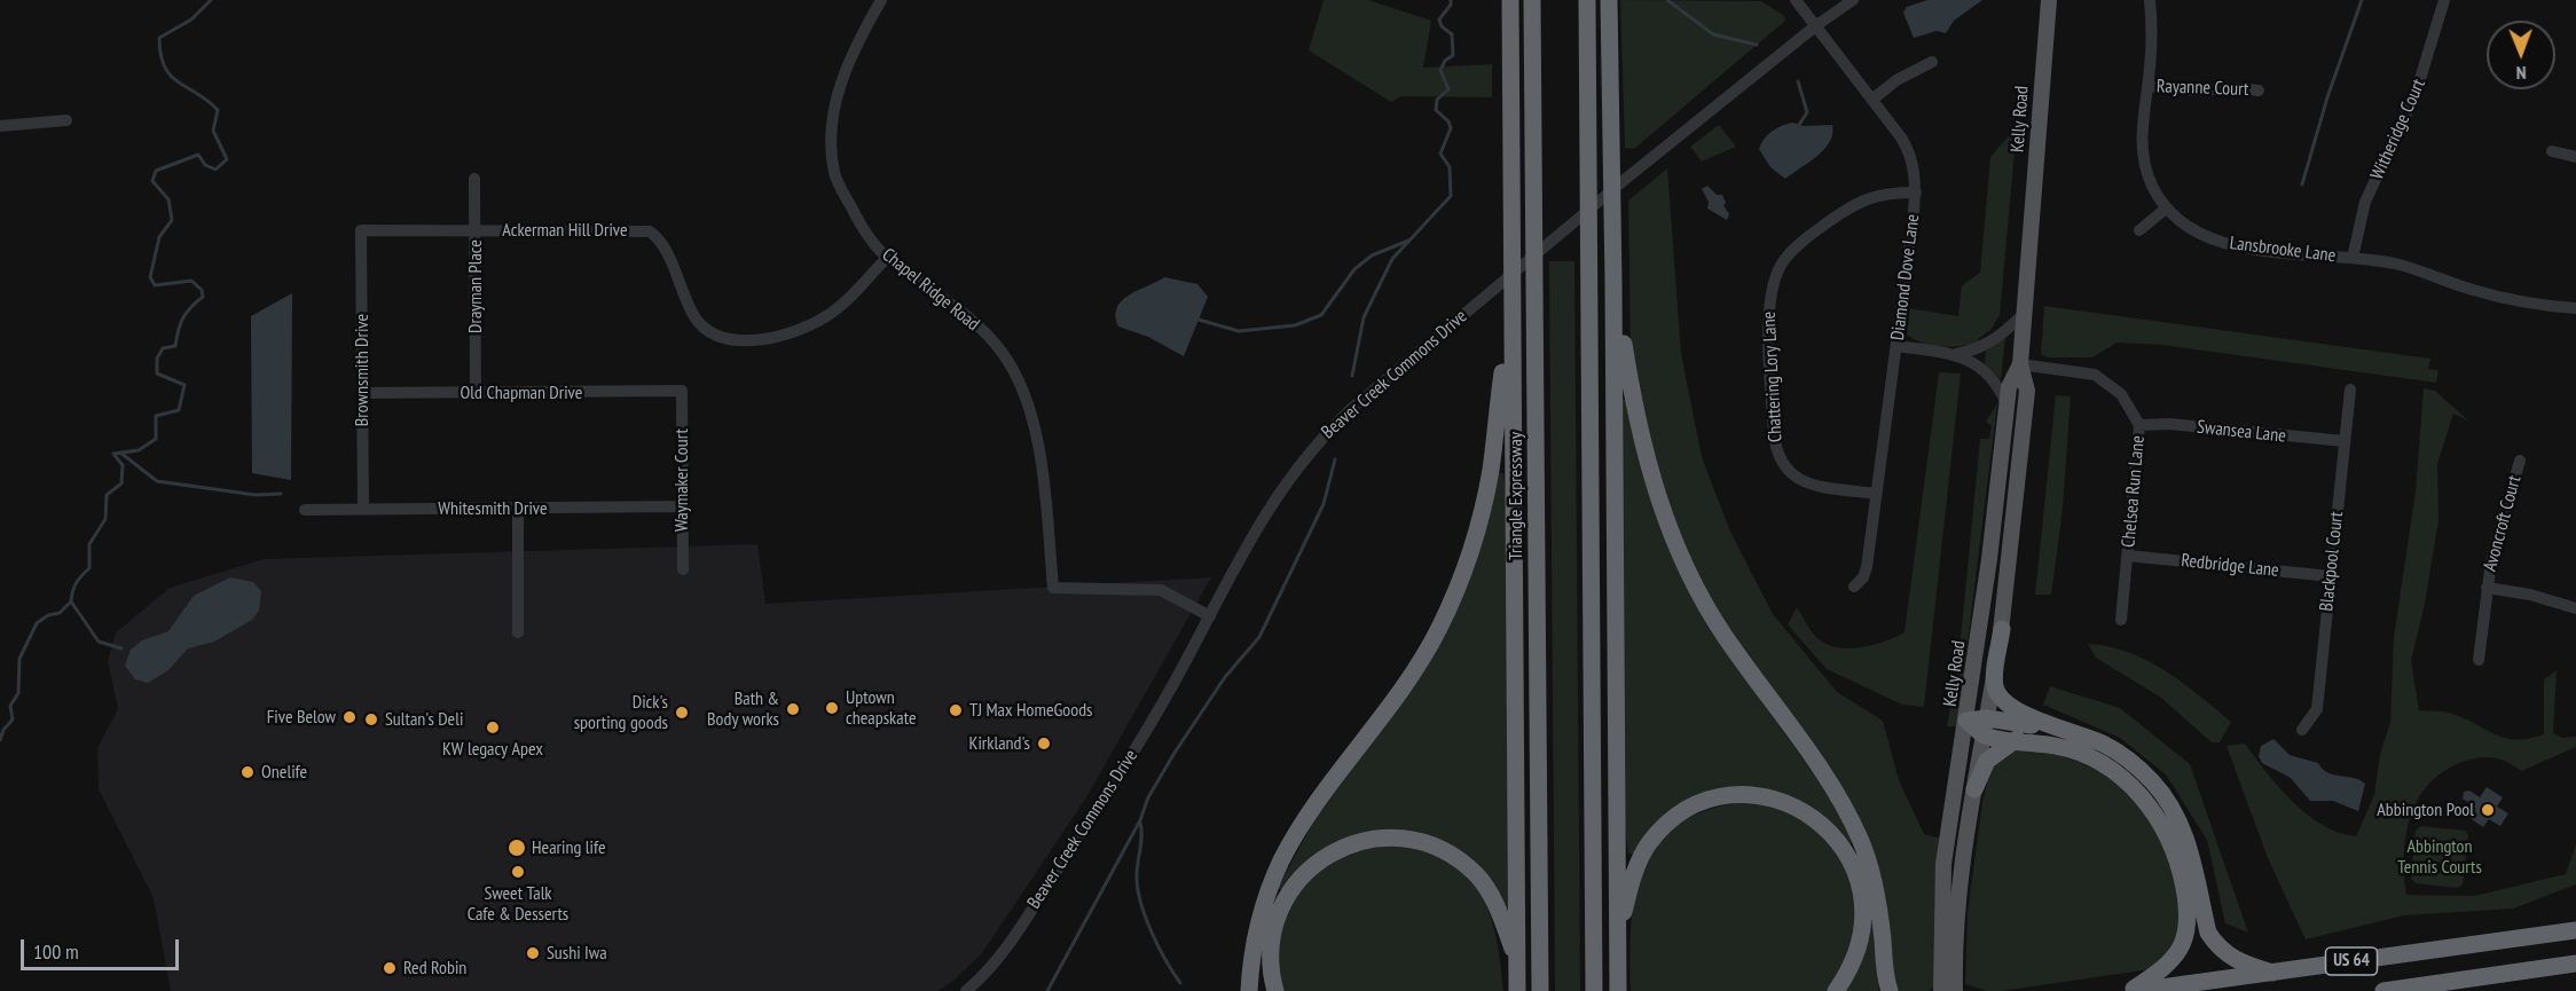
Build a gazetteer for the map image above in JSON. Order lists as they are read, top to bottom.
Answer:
{
  "streets": {
    "highway": ["Triangle Expressway", "US 64"],
    "main road": ["Kelly Road"],
    "street": [
      "Rayanne Court",
      "Witheridge Court",
      "Ackerman Hill Drive",
      "Lansbrooke Lane",
      "Diamond Dove Lane",
      "Drayman Place",
      "Chapel Ridge Road",
      "Brownsmith Drive",
      "Beaver Creek Commons Drive",
      "Chattering Lory Lane",
      "Old Chapman Drive",
      "Swansea Lane",
      "Waymaker Court",
      "Chelsea Run Lane",
      "Whitesmith Drive",
      "Avoncroft Court",
      "Blackpool Court",
      "Redbridge Lane"
    ]
  },
  "crossings": [
    ["Rayanne Court", "Lansbrooke Lane"],
    ["Kelly Road", "Chelsea Run Lane"],
    ["Witheridge Court", "Lansbrooke Lane"],
    ["Ackerman Hill Drive", "Drayman Place"],
    ["Ackerman Hill Drive", "Chapel Ridge Road"],
    ["Ackerman Hill Drive", "Brownsmith Drive"],
    ["Diamond Dove Lane", "Beaver Creek Commons Drive"],
    ["Diamond Dove Lane", "Chattering Lory Lane"],
    ["Drayman Place", "Old Chapman Drive"],
    ["Chapel Ridge Road", "Beaver Creek Commons Drive"],
    ["Brownsmith Drive", "Old Chapman Drive"],
    ["Brownsmith Drive", "Whitesmith Drive"],
    ["Old Chapman Drive", "Waymaker Court"],
    ["Swansea Lane", "Chelsea Run Lane"],
    ["Swansea Lane", "Blackpool Court"],
    ["Waymaker Court", "Whitesmith Drive"],
    ["Chelsea Run Lane", "Redbridge Lane"],
    ["Blackpool Court", "Redbridge Lane"]
  ],
  "parks": ["Abbington Tennis Courts"],
  "places": [
    "Uptown cheapskate",
    "Bath & Body works",
    "TJ Max HomeGoods",
    "Dick's sporting goods",
    "Five Below",
    "Sultan's Deli",
    "KW legacy Apex",
    "Kirkland's",
    "Onelife",
    "Abbington Pool",
    "Hearing life",
    "Sweet Talk Cafe & Desserts",
    "Sushi Iwa",
    "Red Robin"
  ],
  "scale_bar": "100 m",
  "north": "bottom"
}
